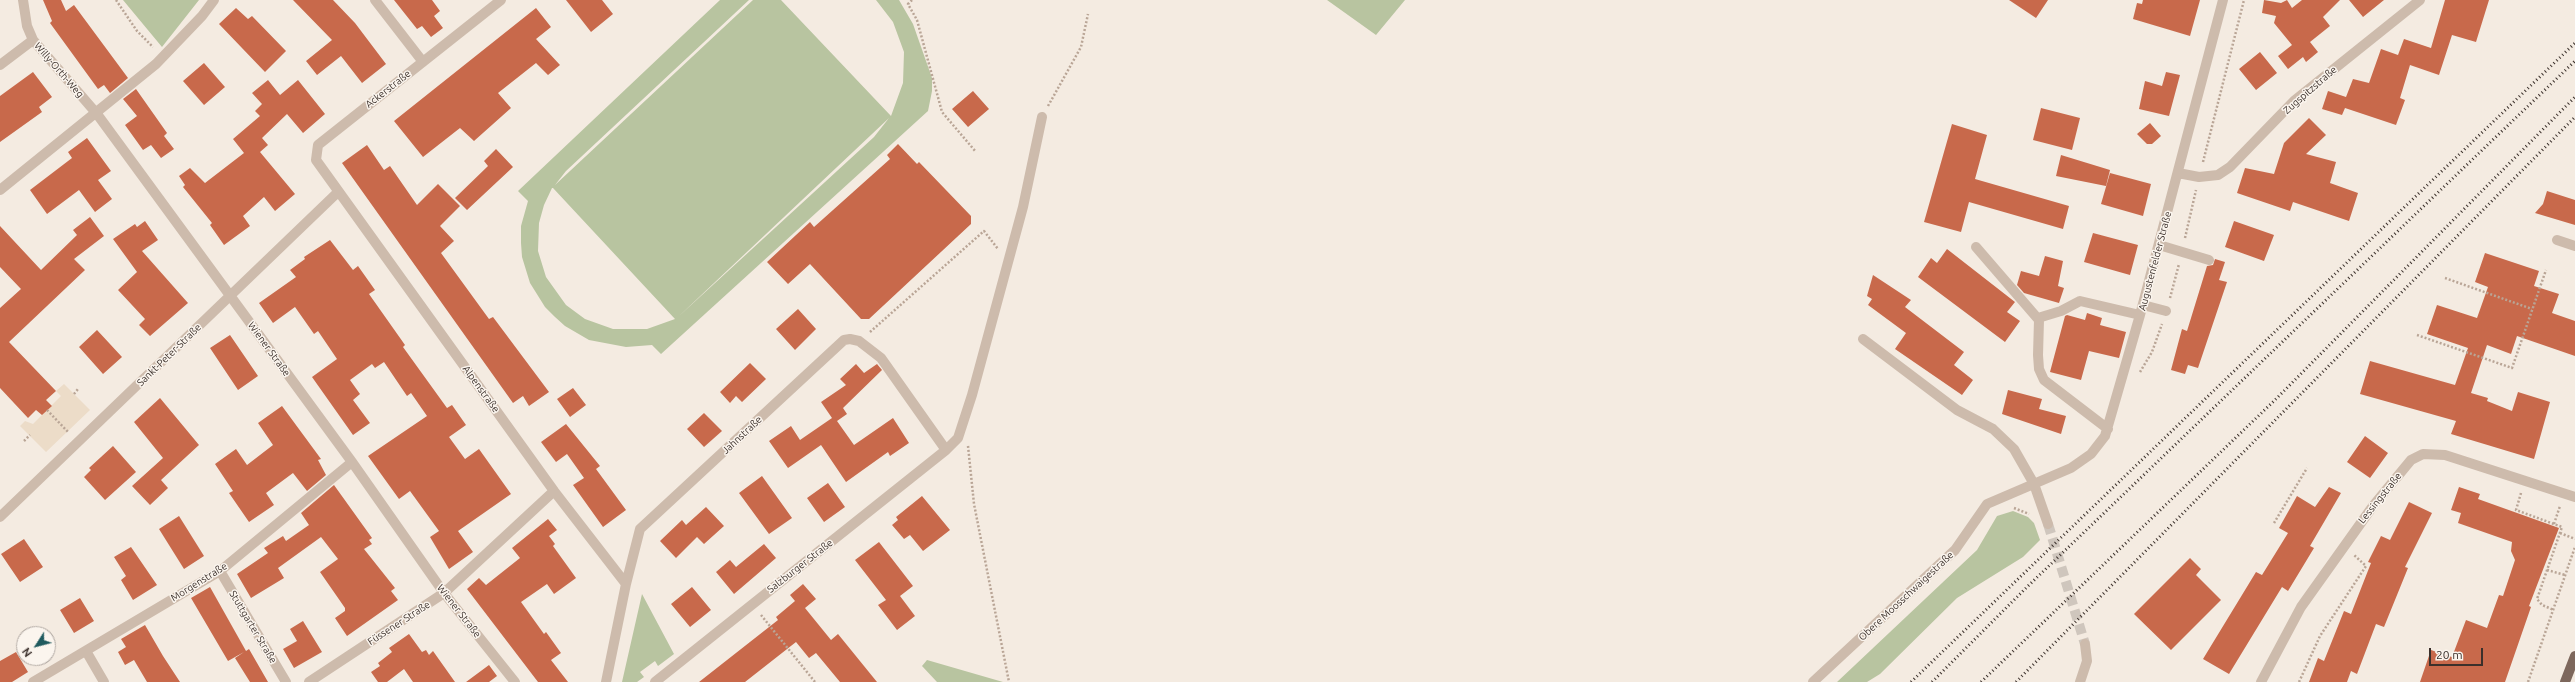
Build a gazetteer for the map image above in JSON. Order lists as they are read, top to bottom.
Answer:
{
  "streets": {
    "street": [
      "Willy-Orth-Weg",
      "Ackerstraße",
      "Zugspitzstraße",
      "Augustenfelder Straße",
      "Wiener Straße",
      "Sankt-Peter-Straße",
      "Alpenstraße",
      "Jahnstraße",
      "Lessingstraße",
      "Salzburger Straße",
      "Morgenstraße",
      "Obere Moosschwaigestraße",
      "Füssener Straße",
      "Stuttgarter Straße"
    ]
  },
  "crossings": [
    ["Willy-Orth-Weg", "Wiener Straße"],
    ["Ackerstraße", "Sankt-Peter-Straße"],
    ["Ackerstraße", "Alpenstraße"],
    ["Zugspitzstraße", "Augustenfelder Straße"],
    ["Augustenfelder Straße", "Obere Moosschwaigestraße"],
    ["Wiener Straße", "Sankt-Peter-Straße"],
    ["Wiener Straße", "Morgenstraße"],
    ["Wiener Straße", "Füssener Straße"],
    ["Sankt-Peter-Straße", "Alpenstraße"],
    ["Alpenstraße", "Jahnstraße"],
    ["Alpenstraße", "Füssener Straße"],
    ["Morgenstraße", "Stuttgarter Straße"]
  ],
  "scale_bar": "20 m",
  "north": "bottom left"
}
